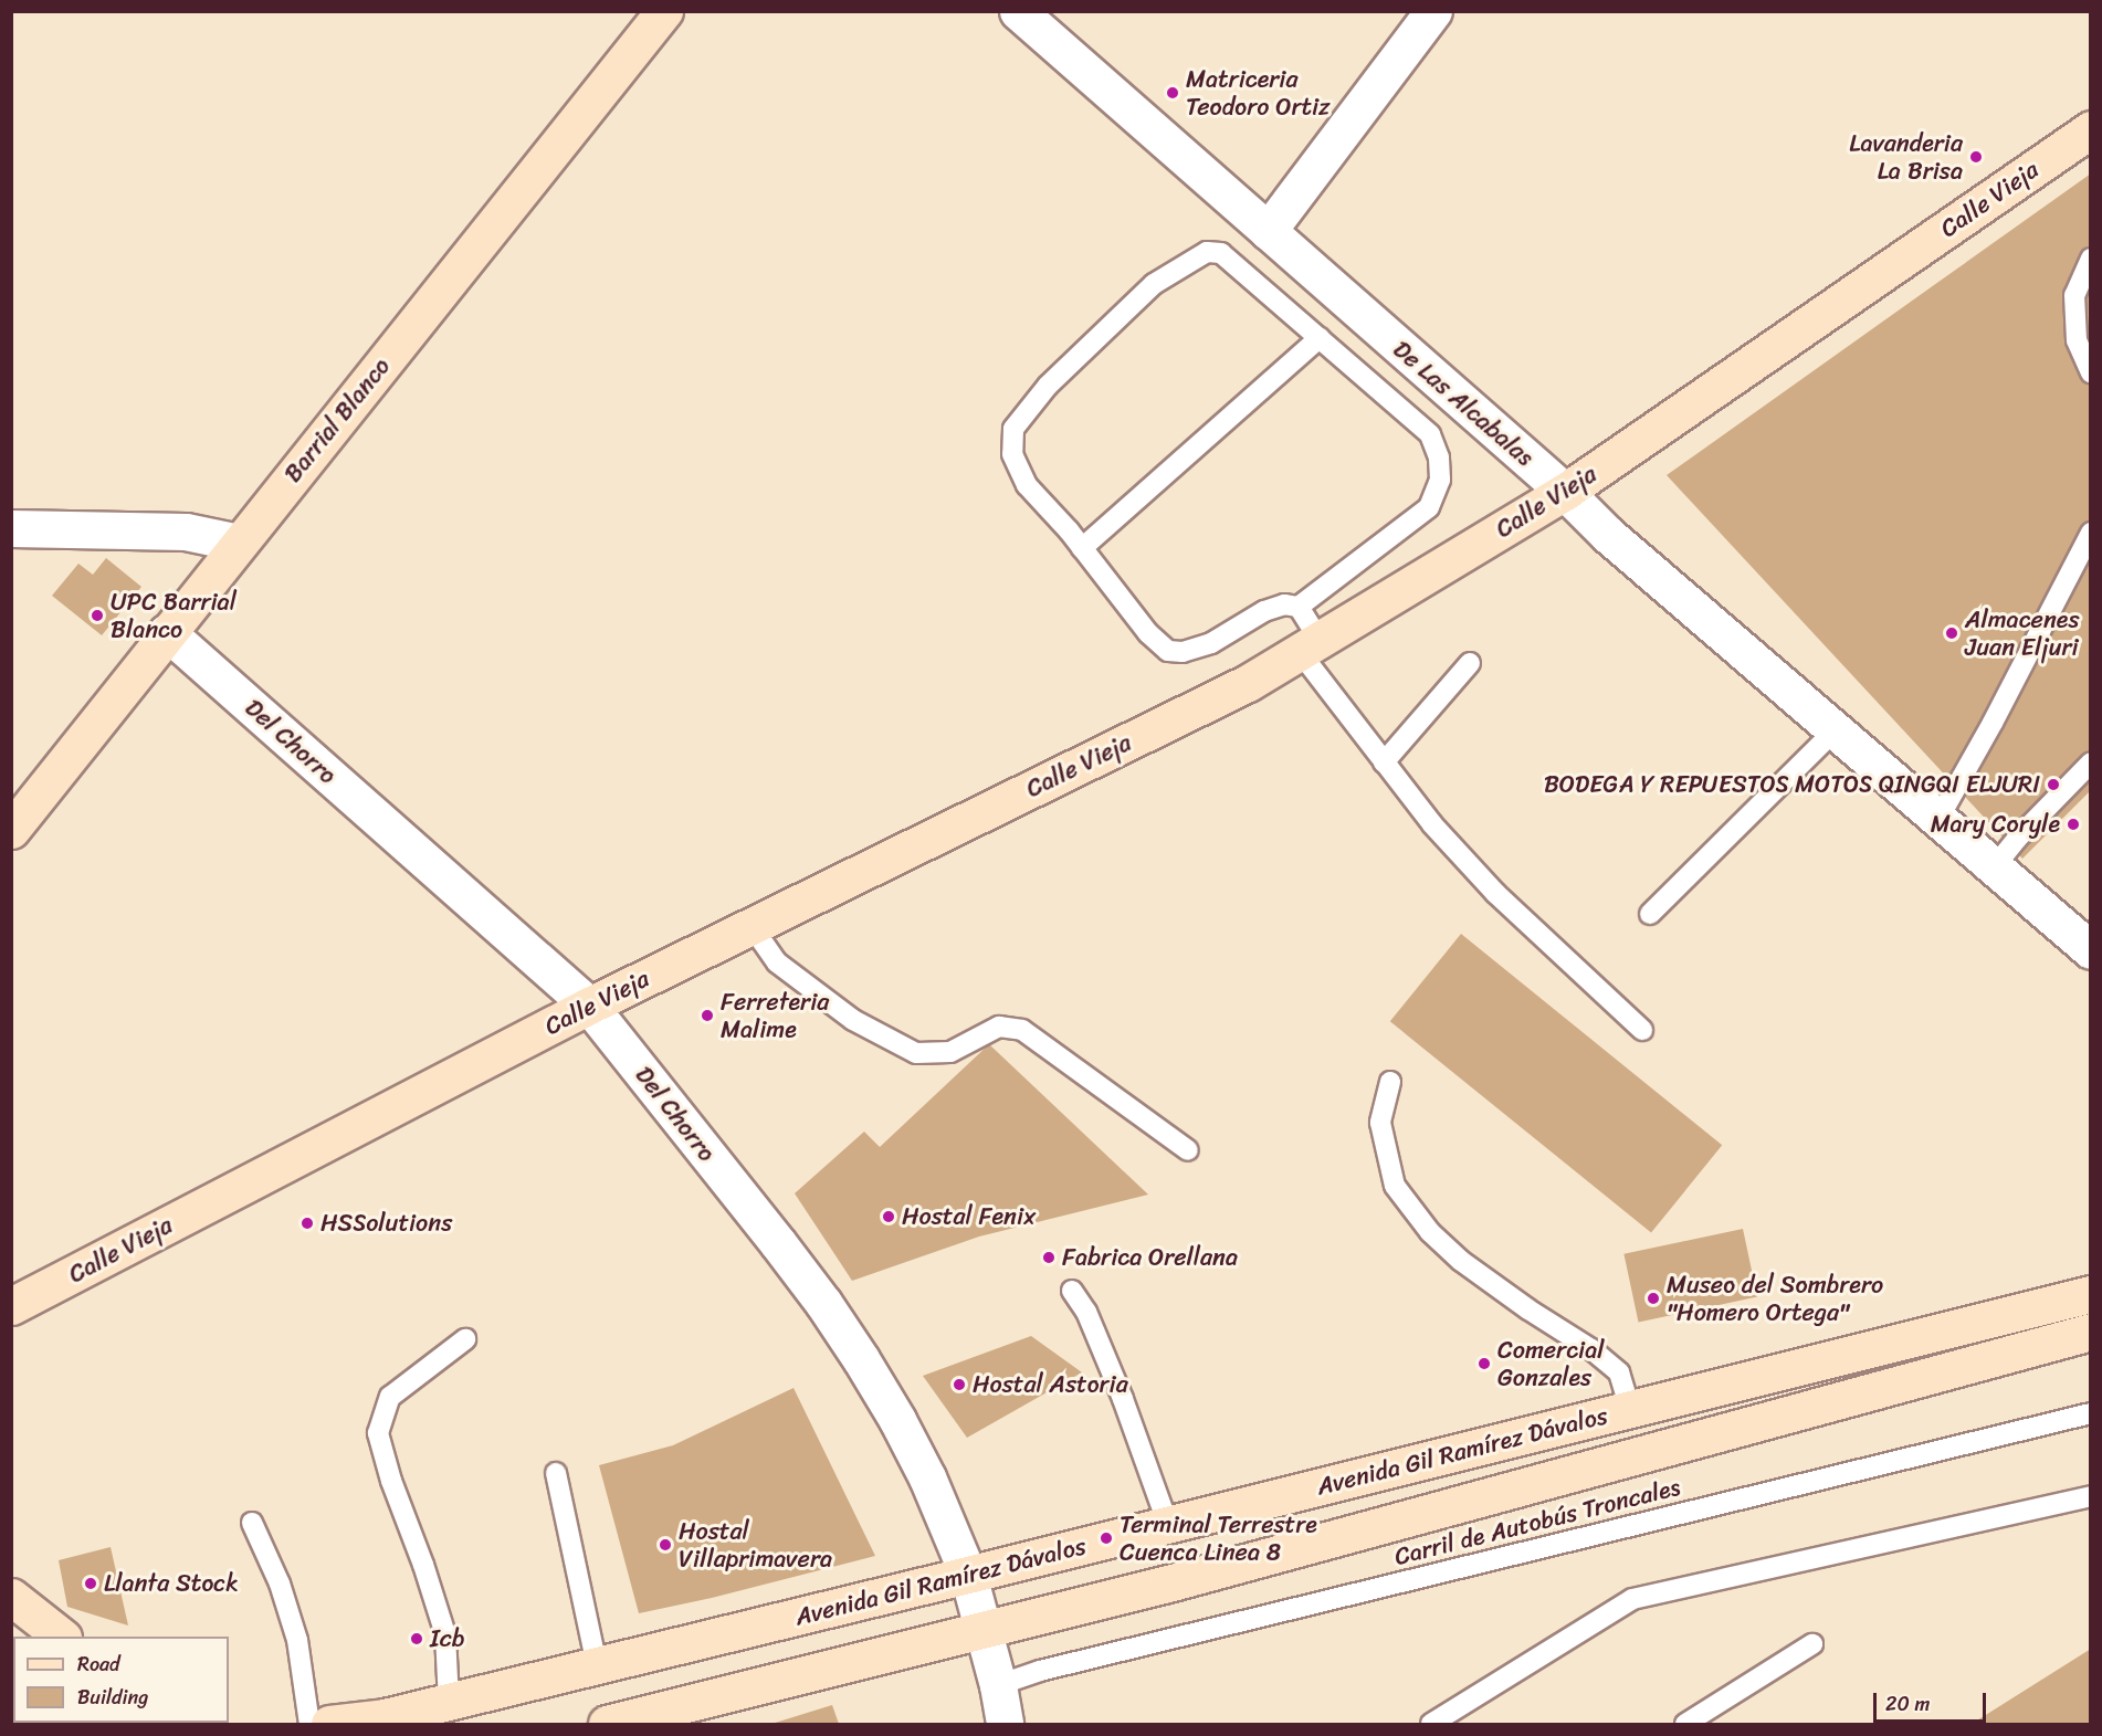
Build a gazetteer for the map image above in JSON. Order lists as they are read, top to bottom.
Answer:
{
  "streets": {
    "main road": ["Calle Vieja", "Barrial Blanco", "Avenida Gil Ramírez Dávalos"],
    "street": ["De Las Alcabalas", "Del Chorro"],
    "lane": ["Carril de Autobús Troncales"]
  },
  "crossings": [
    ["Calle Vieja", "De Las Alcabalas"],
    ["Calle Vieja", "Del Chorro"],
    ["Barrial Blanco", "Del Chorro"],
    ["Del Chorro", "Avenida Gil Ramírez Dávalos"],
    ["Del Chorro", "Carril de Autobús Troncales"]
  ],
  "places": [
    "Matriceria Teodoro Ortiz",
    "Lavanderia La Brisa",
    "UPC Barrial Blanco",
    "Almacenes Juan Eljuri",
    "BODEGA Y REPUESTOS MOTOS QINGQI ELJURI",
    "Mary Coryle",
    "Ferreteria Malime",
    "Hostal Fenix",
    "HSSolutions",
    "Fabrica Orellana",
    "Museo del Sombrero \"Homero Ortega\"",
    "Comercial Gonzales",
    "Hostal Astoria",
    "Terminal Terrestre Cuenca Linea 8",
    "Hostal Villaprimavera",
    "Llanta Stock",
    "Icb"
  ],
  "legend": ["Road", "Building"],
  "scale_bar": "20 m"
}
